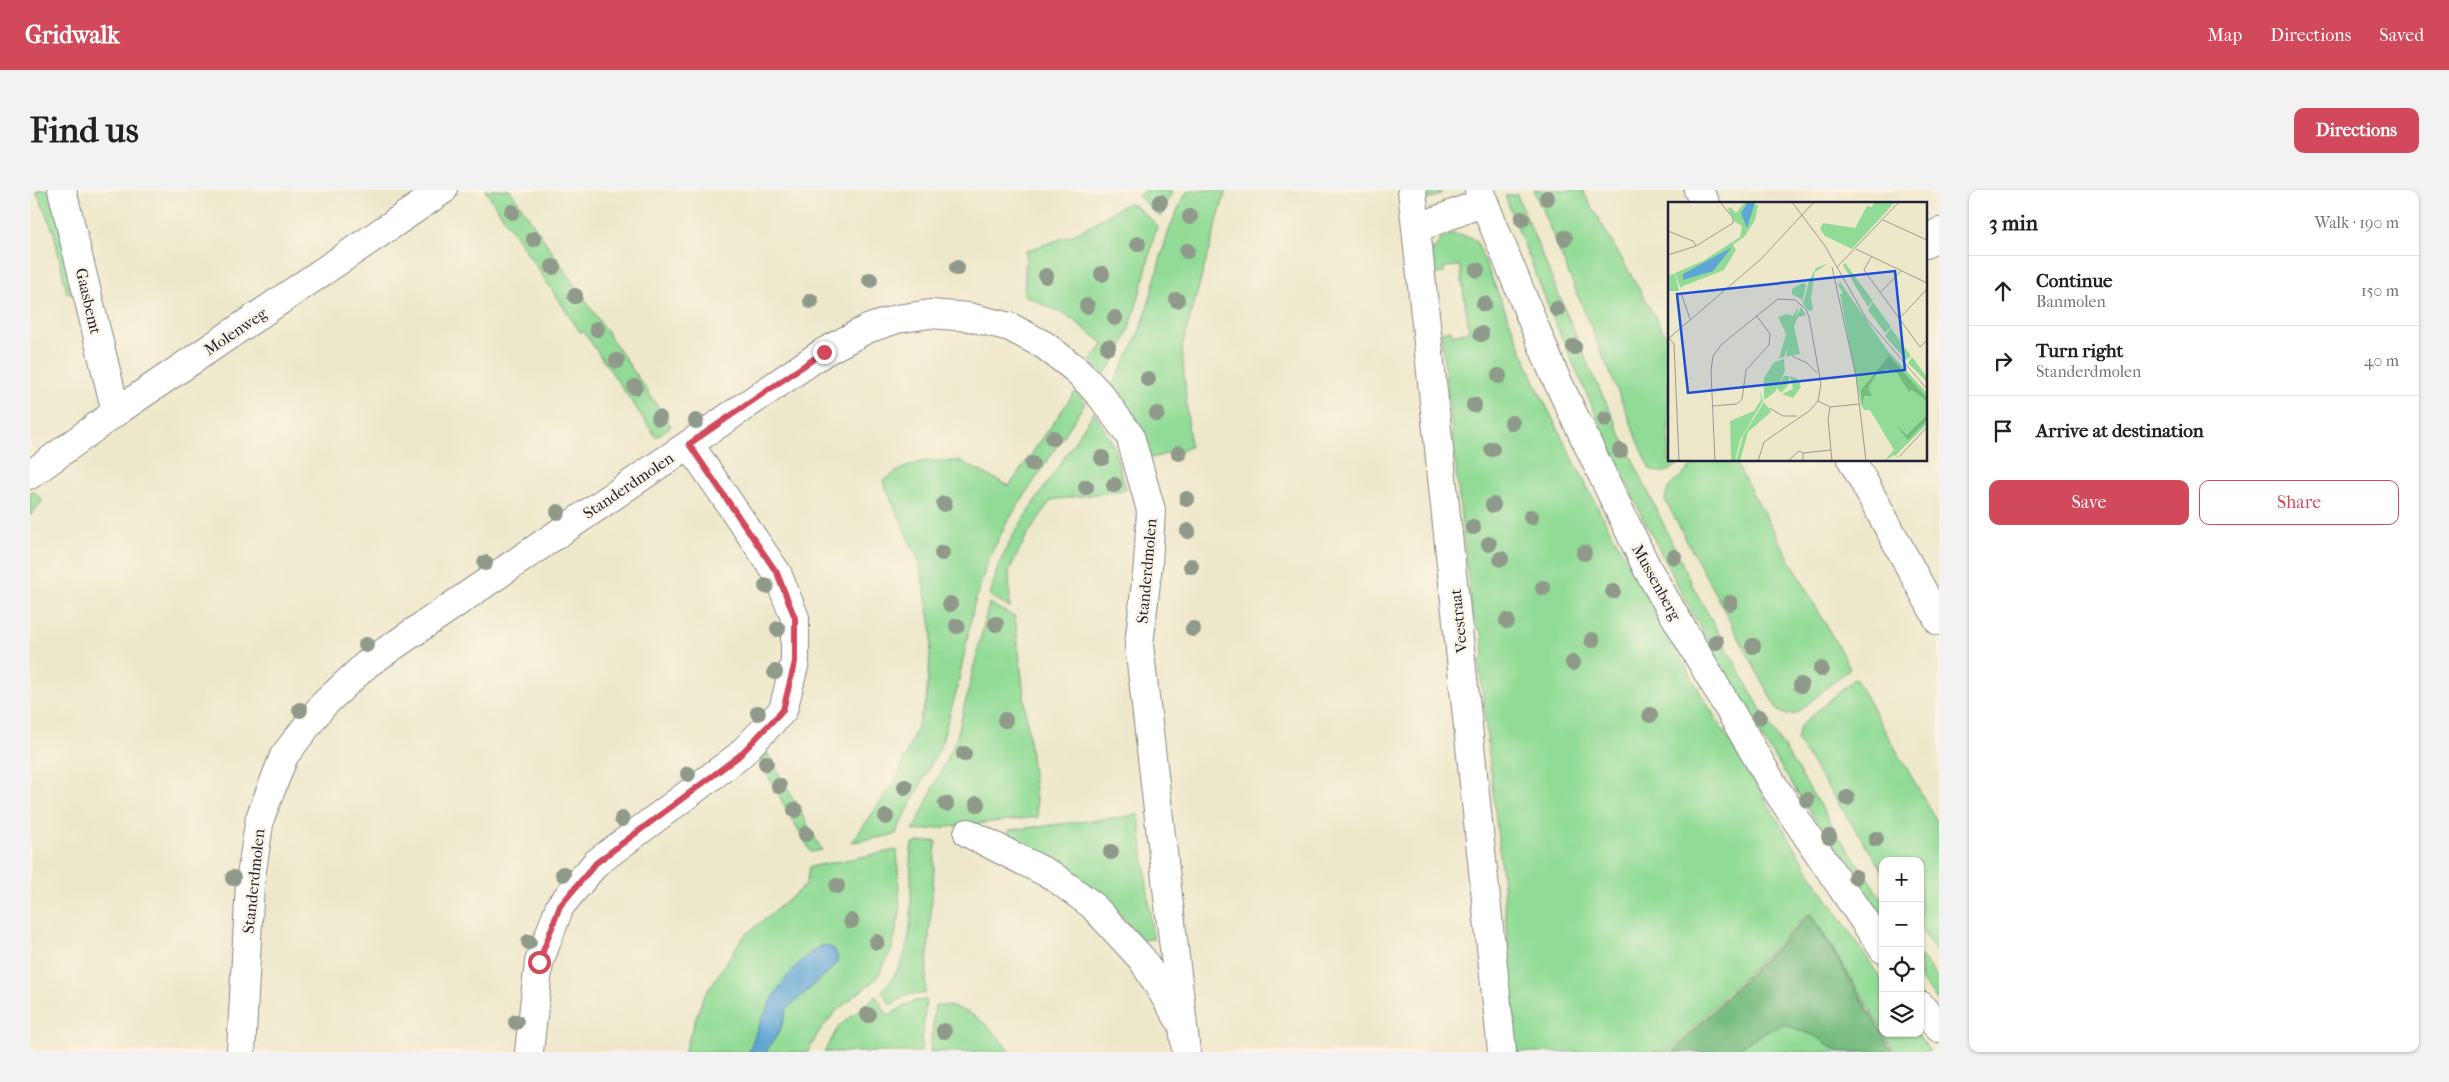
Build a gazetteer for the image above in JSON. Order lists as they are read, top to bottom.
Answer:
{
  "streets": {
    "street": [
      "Gaasbemt",
      "Molenweg",
      "Standerdmolen",
      "Mussenberg",
      "Veestraat"
    ]
  },
  "crossings": [
    ["Gaasbemt", "Molenweg"]
  ],
  "page": {
    "header": "Gridwalk",
    "nav": ["Map", "Directions", "Saved"],
    "buttons": [
      "Directions",
      ["Save", "Share"]
    ],
    "title": "Find us",
    "heading": ["3 min", "Walk · 190 m"],
    "list": [
      ["Continue", "Banmolen", "150 m"],
      ["Turn right", "Standerdmolen", "40 m"],
      "Arrive at destination"
    ],
    "map_buttons": ["+", "−"]
  }
}
